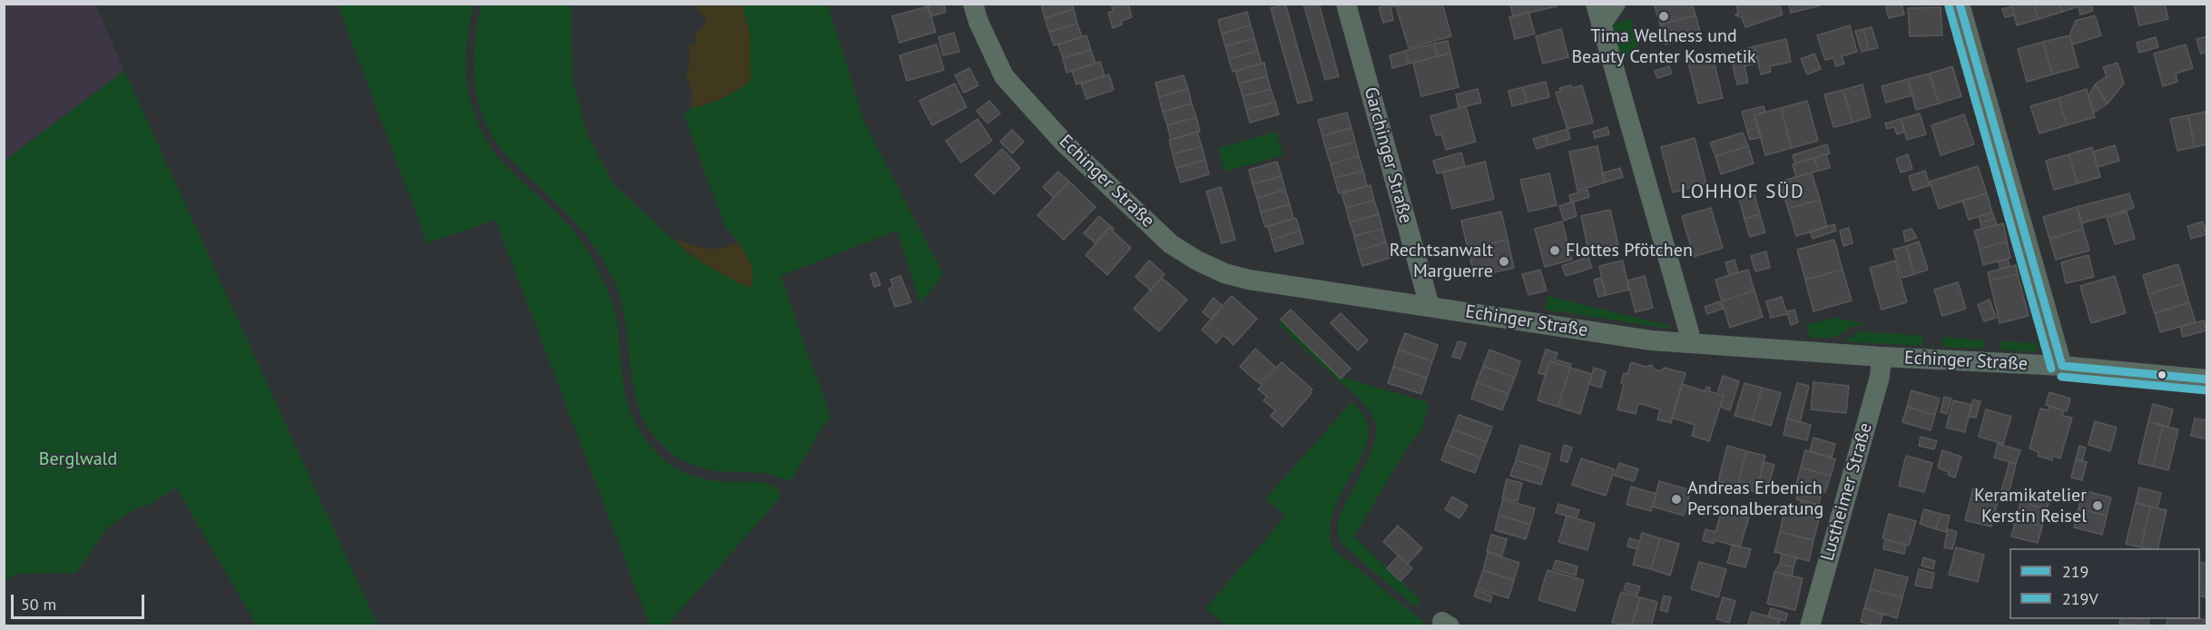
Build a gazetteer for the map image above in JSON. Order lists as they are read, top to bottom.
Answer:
{
  "streets": {
    "street": ["Garchinger Straße", "Echinger Straße", "Lustheimer Straße"]
  },
  "crossings": [
    ["Garchinger Straße", "Echinger Straße"],
    ["Echinger Straße", "Lustheimer Straße"]
  ],
  "districts": ["LOHHOF SÜD"],
  "parks": ["Berglwald"],
  "places": [
    "Tima Wellness und Beauty Center Kosmetik",
    "Flottes Pfötchen",
    "Rechtsanwalt Marguerre",
    "Andreas Erbenich Personalberatung",
    "Keramikatelier Kerstin Reisel"
  ],
  "lines": ["transit line 219", "transit line 219V"],
  "legend": ["219", "219V"],
  "scale_bar": "50 m"
}
